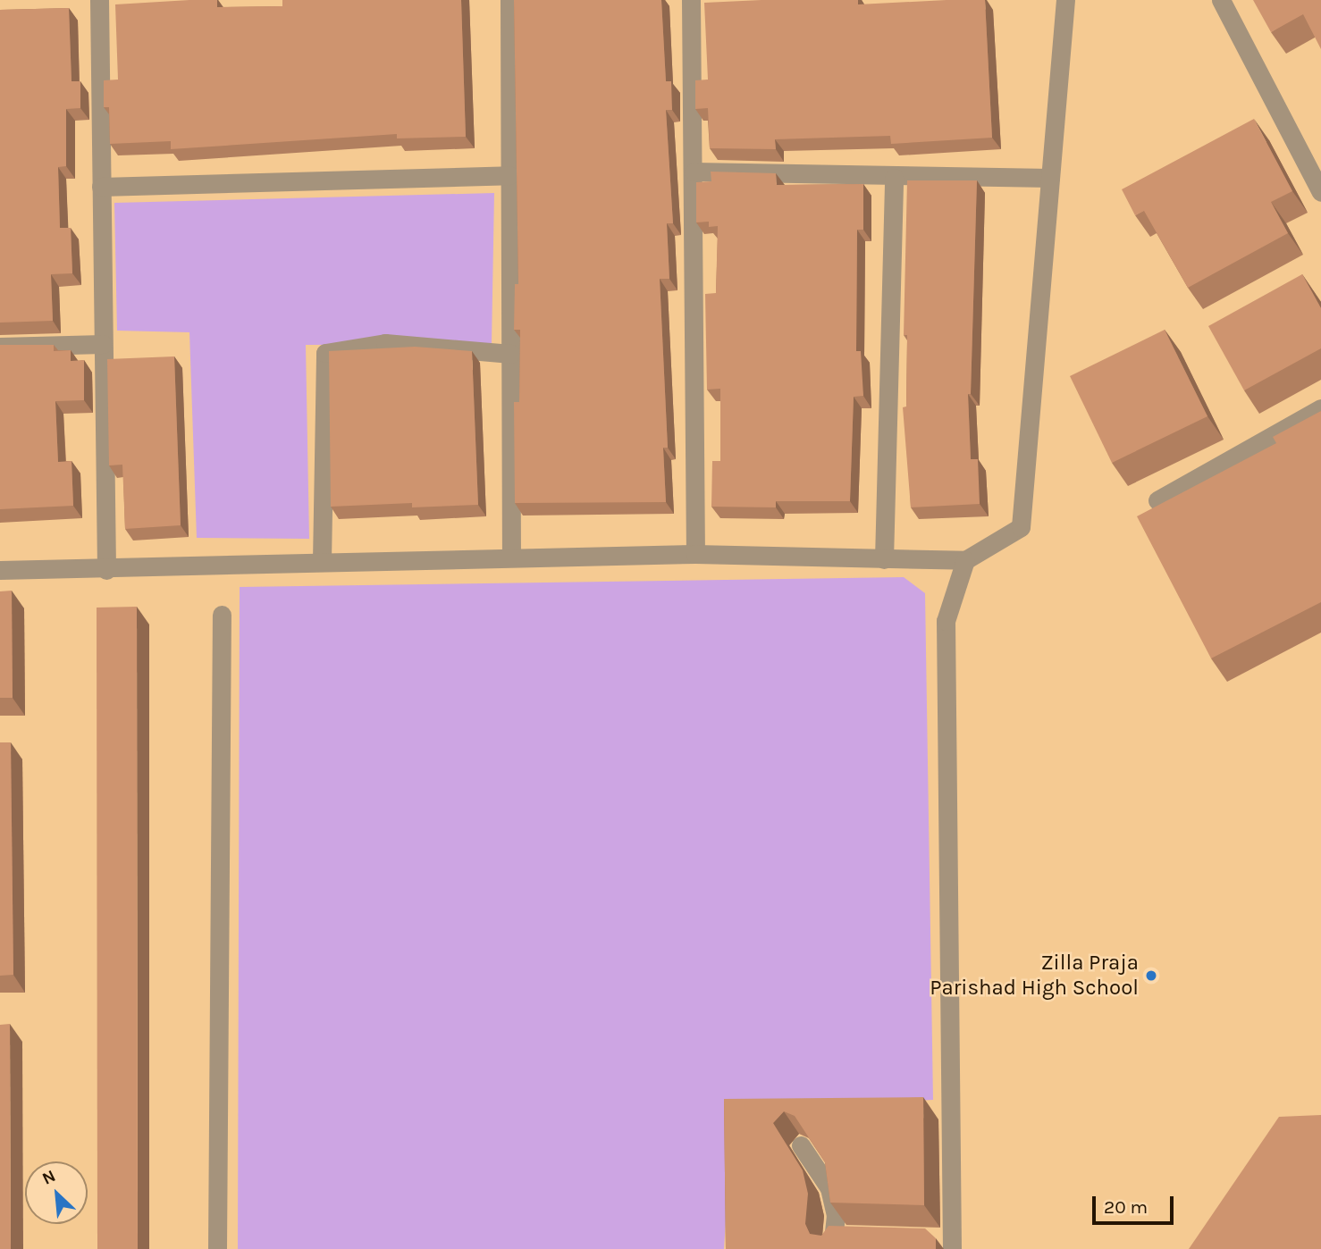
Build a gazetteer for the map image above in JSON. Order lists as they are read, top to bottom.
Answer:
{
  "places": ["Zilla Praja Parishad High School"],
  "scale_bar": "20 m",
  "north": "top left"
}
